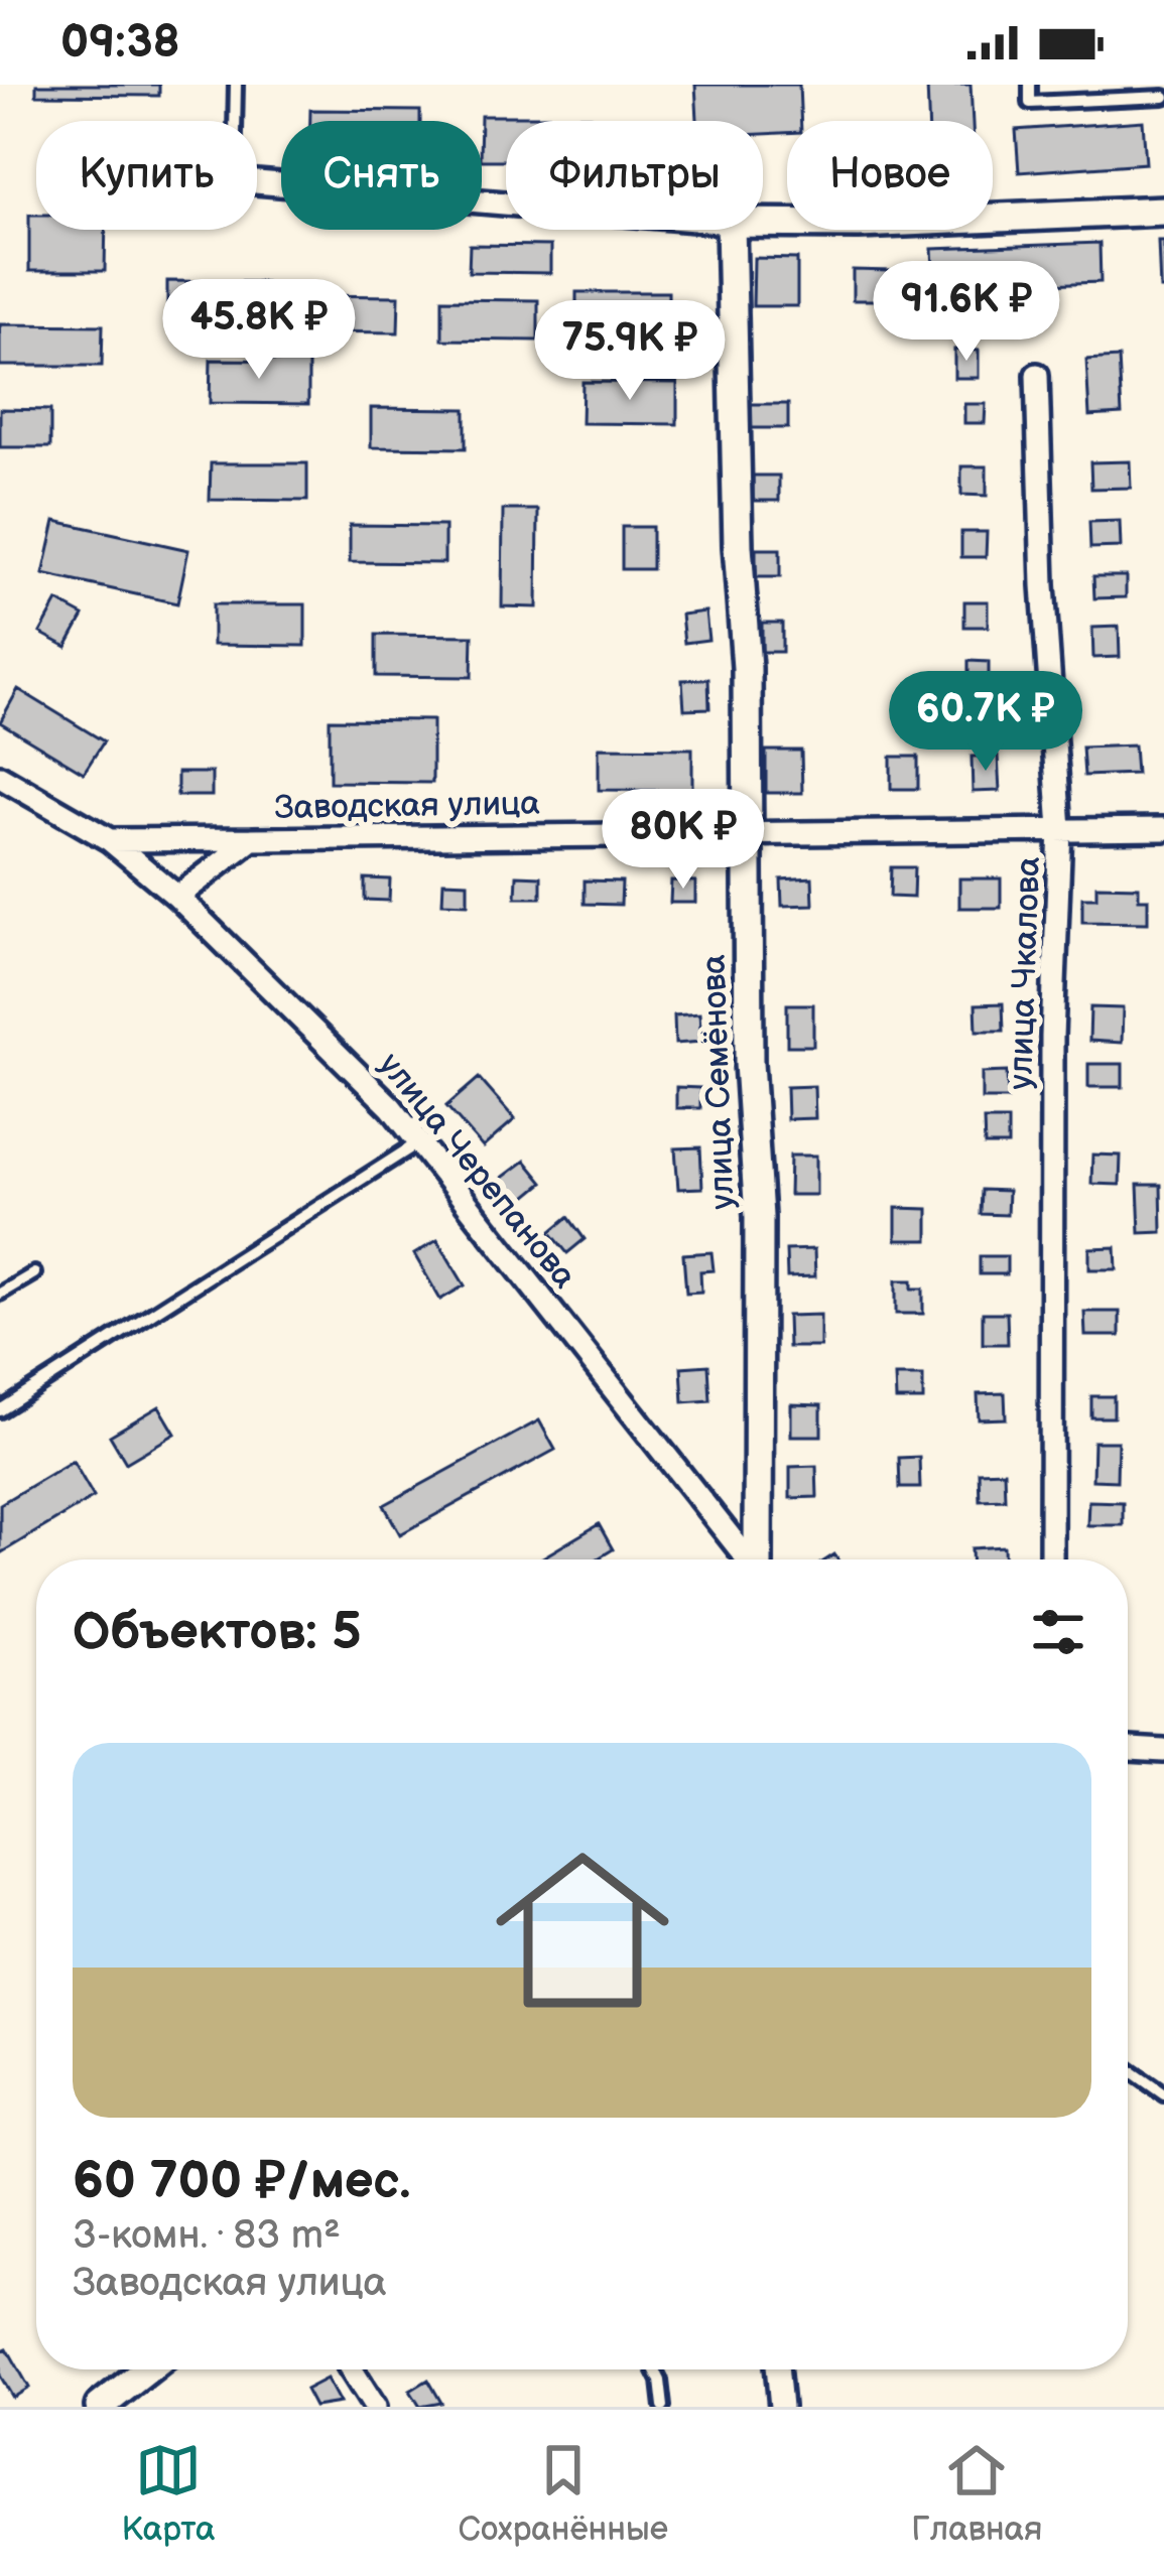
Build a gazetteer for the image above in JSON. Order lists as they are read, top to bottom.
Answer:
{
  "streets": {
    "street": [
      "Заводская улица",
      "улица Чкалова",
      "улица Семёнова",
      "улица Черепанова"
    ]
  },
  "crossings": [
    ["Заводская улица", "улица Чкалова"],
    ["Заводская улица", "улица Семёнова"],
    ["Заводская улица", "улица Черепанова"]
  ],
  "page": {
    "status": "09:38",
    "chip": [
      "Купить",
      "Снять",
      "Фильтры",
      "Новое"
    ],
    "price": [
      "91.6K ₽",
      "45.8K ₽",
      "75.9K ₽",
      "60.7K ₽",
      "80K ₽"
    ],
    "heading": "Объектов: 5",
    "list": [
      {
        "name": "60 700 ₽/мес.",
        "note": "3-комн. · 83 m² · Заводская улица"
      }
    ],
    "tabs": ["Карта", "Сохранённые", "Главная"]
  }
}
